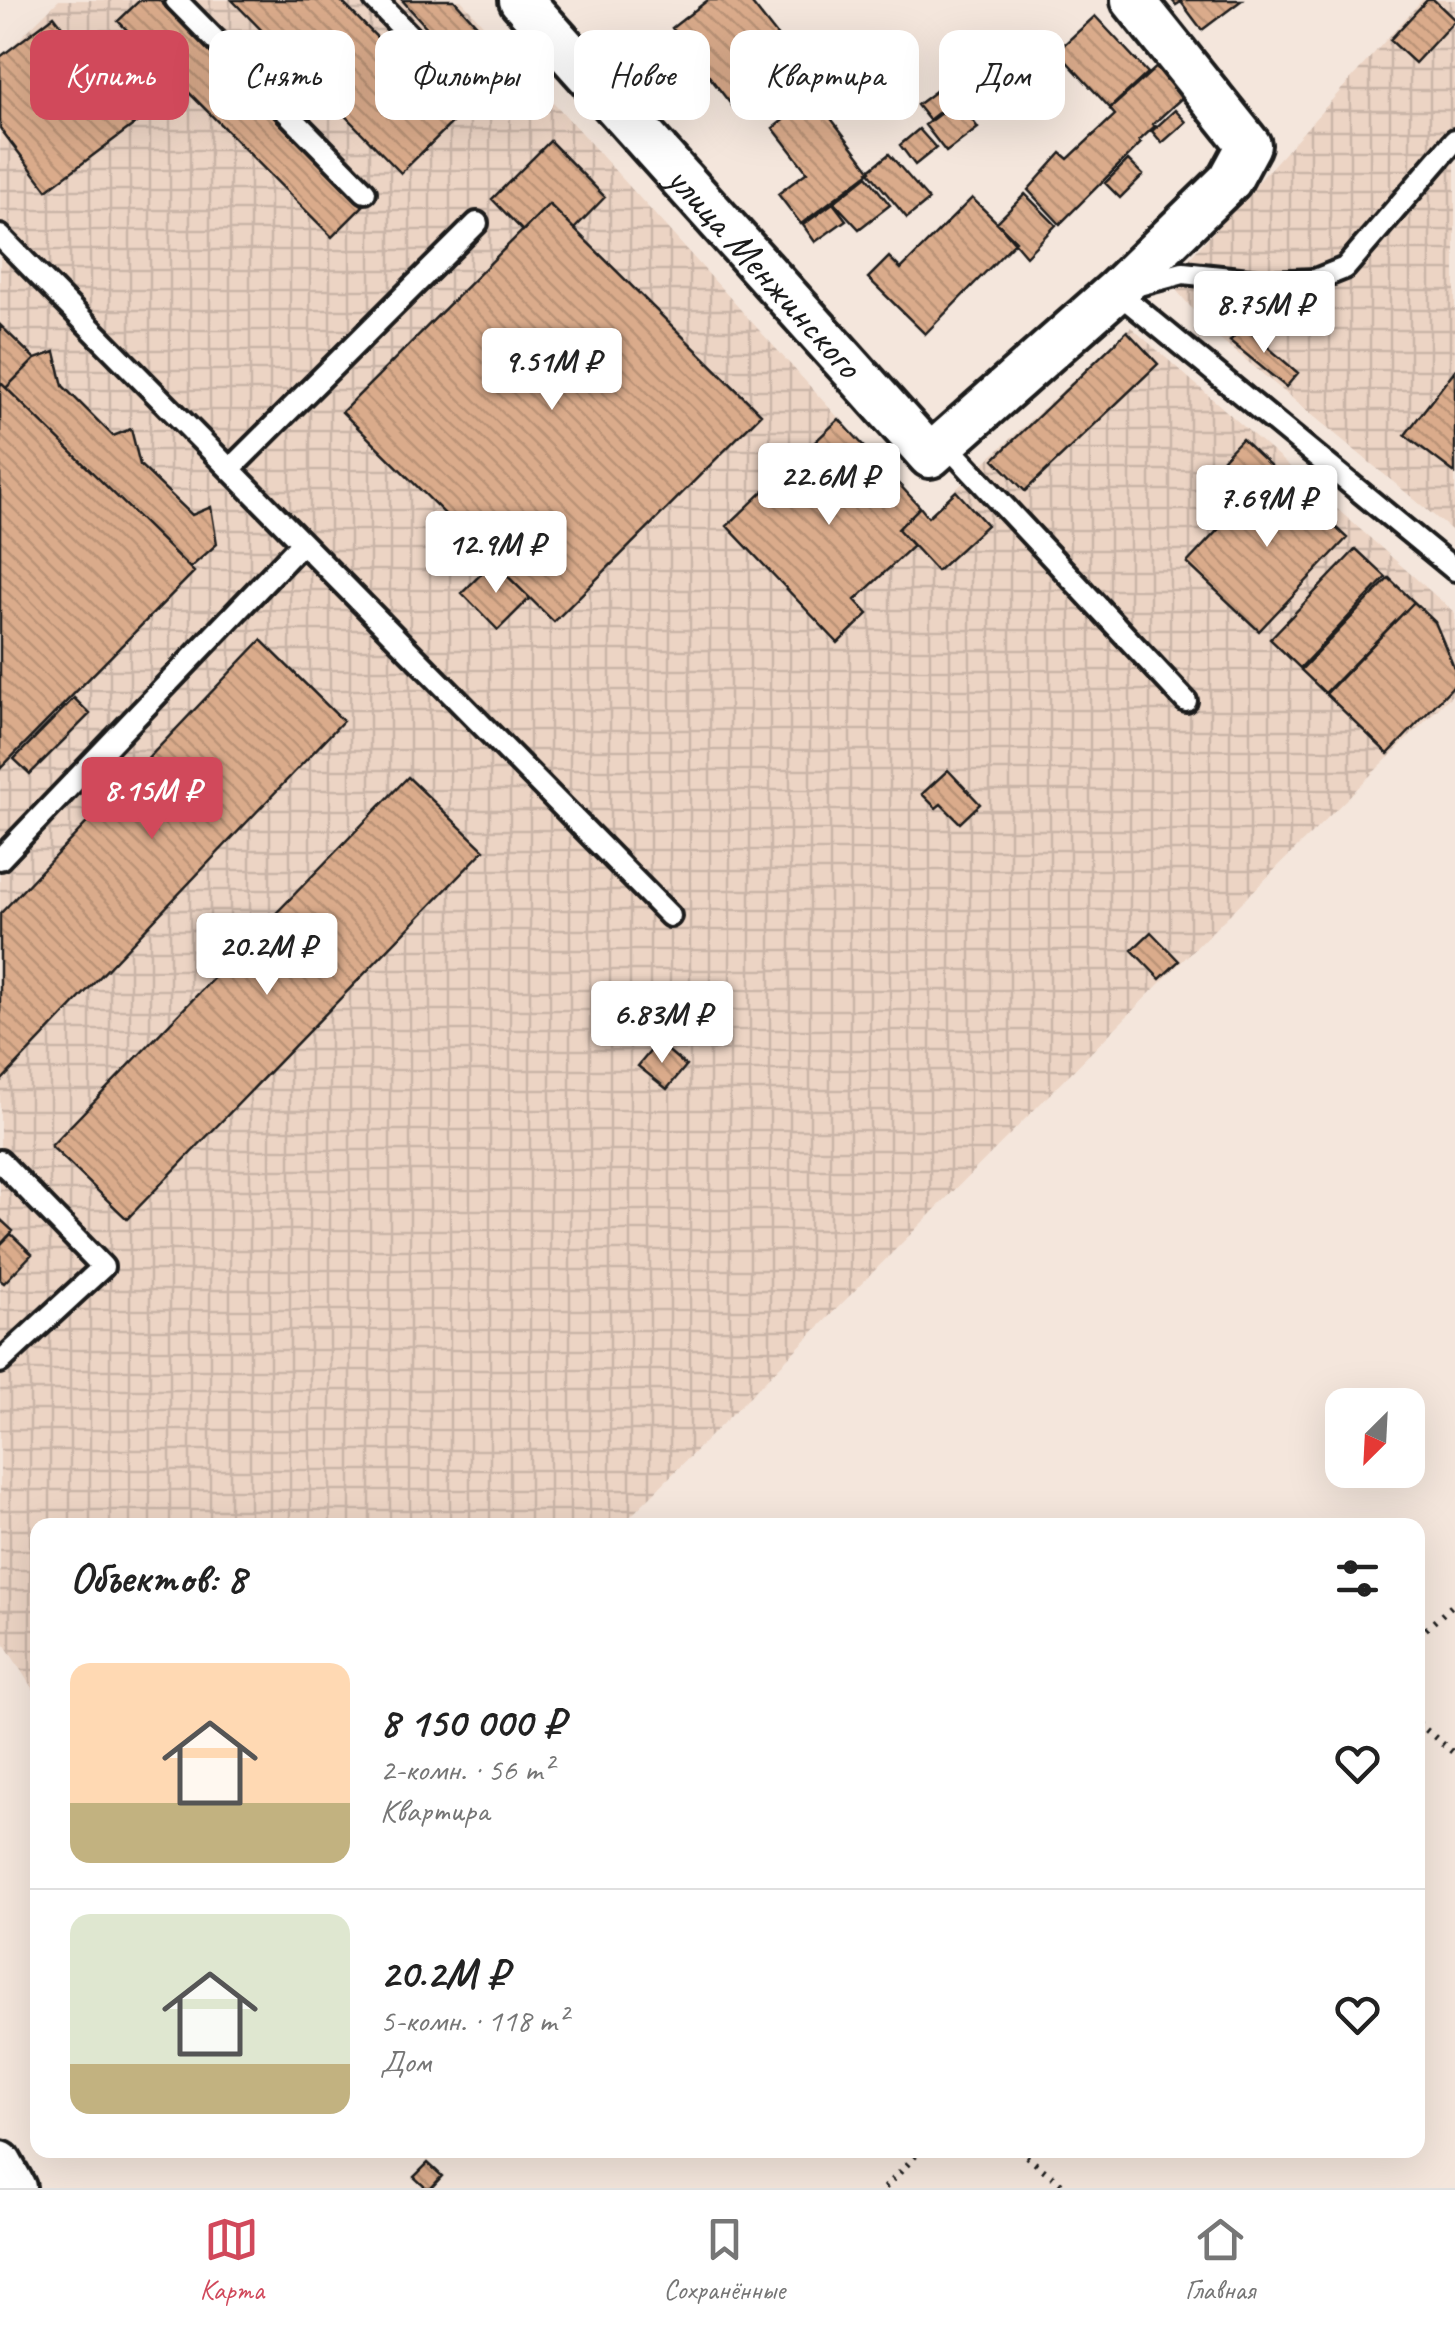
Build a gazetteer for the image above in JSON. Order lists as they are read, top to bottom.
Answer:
{
  "streets": {
    "street": ["улица Менжинского"]
  },
  "north": "bottom left",
  "page": {
    "chip": [
      "Купить",
      "Снять",
      "Фильтры",
      "Новое",
      "Квартира",
      "Дом"
    ],
    "price": [
      "8.75M ₽",
      "9.51M ₽",
      "22.6M ₽",
      "7.69M ₽",
      "12.9M ₽",
      "8.15M ₽",
      "20.2M ₽",
      "6.83M ₽"
    ],
    "heading": "Объектов: 8",
    "list": [
      {
        "name": "8 150 000 ₽",
        "note": "2-комн. · 56 m² · Квартира"
      },
      {
        "name": "20.2M ₽",
        "note": "5-комн. · 118 m² · Дом"
      }
    ],
    "tabs": ["Карта", "Сохранённые", "Главная"]
  }
}
